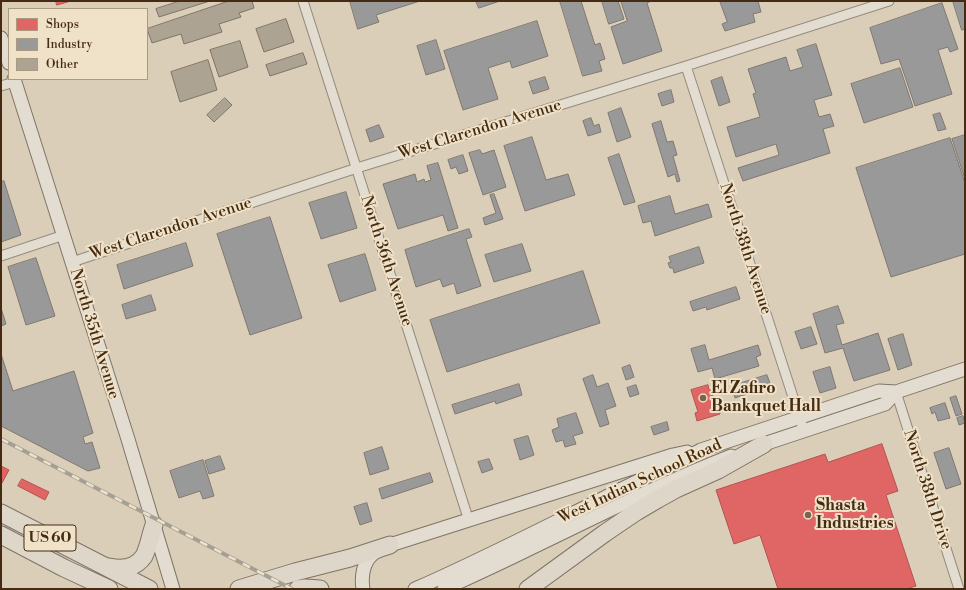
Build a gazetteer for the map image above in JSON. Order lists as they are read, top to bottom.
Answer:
{
  "streets": {
    "highway": ["US 60"],
    "main road": ["North 35th Avenue", "West Indian School Road"],
    "street": [
      "West Clarendon Avenue",
      "North 38th Avenue",
      "North 36th Avenue",
      "North 38th Drive"
    ]
  },
  "crossings": [
    ["West Clarendon Avenue", "North 38th Avenue"],
    ["West Clarendon Avenue", "North 36th Avenue"],
    ["West Clarendon Avenue", "North 35th Avenue"],
    ["North 38th Avenue", "West Indian School Road"],
    ["West Indian School Road", "North 38th Drive"]
  ],
  "places": ["El Zafiro Bankquet Hall", "Shasta Industries"],
  "legend": ["Shops", "Industry", "Other"]
}
